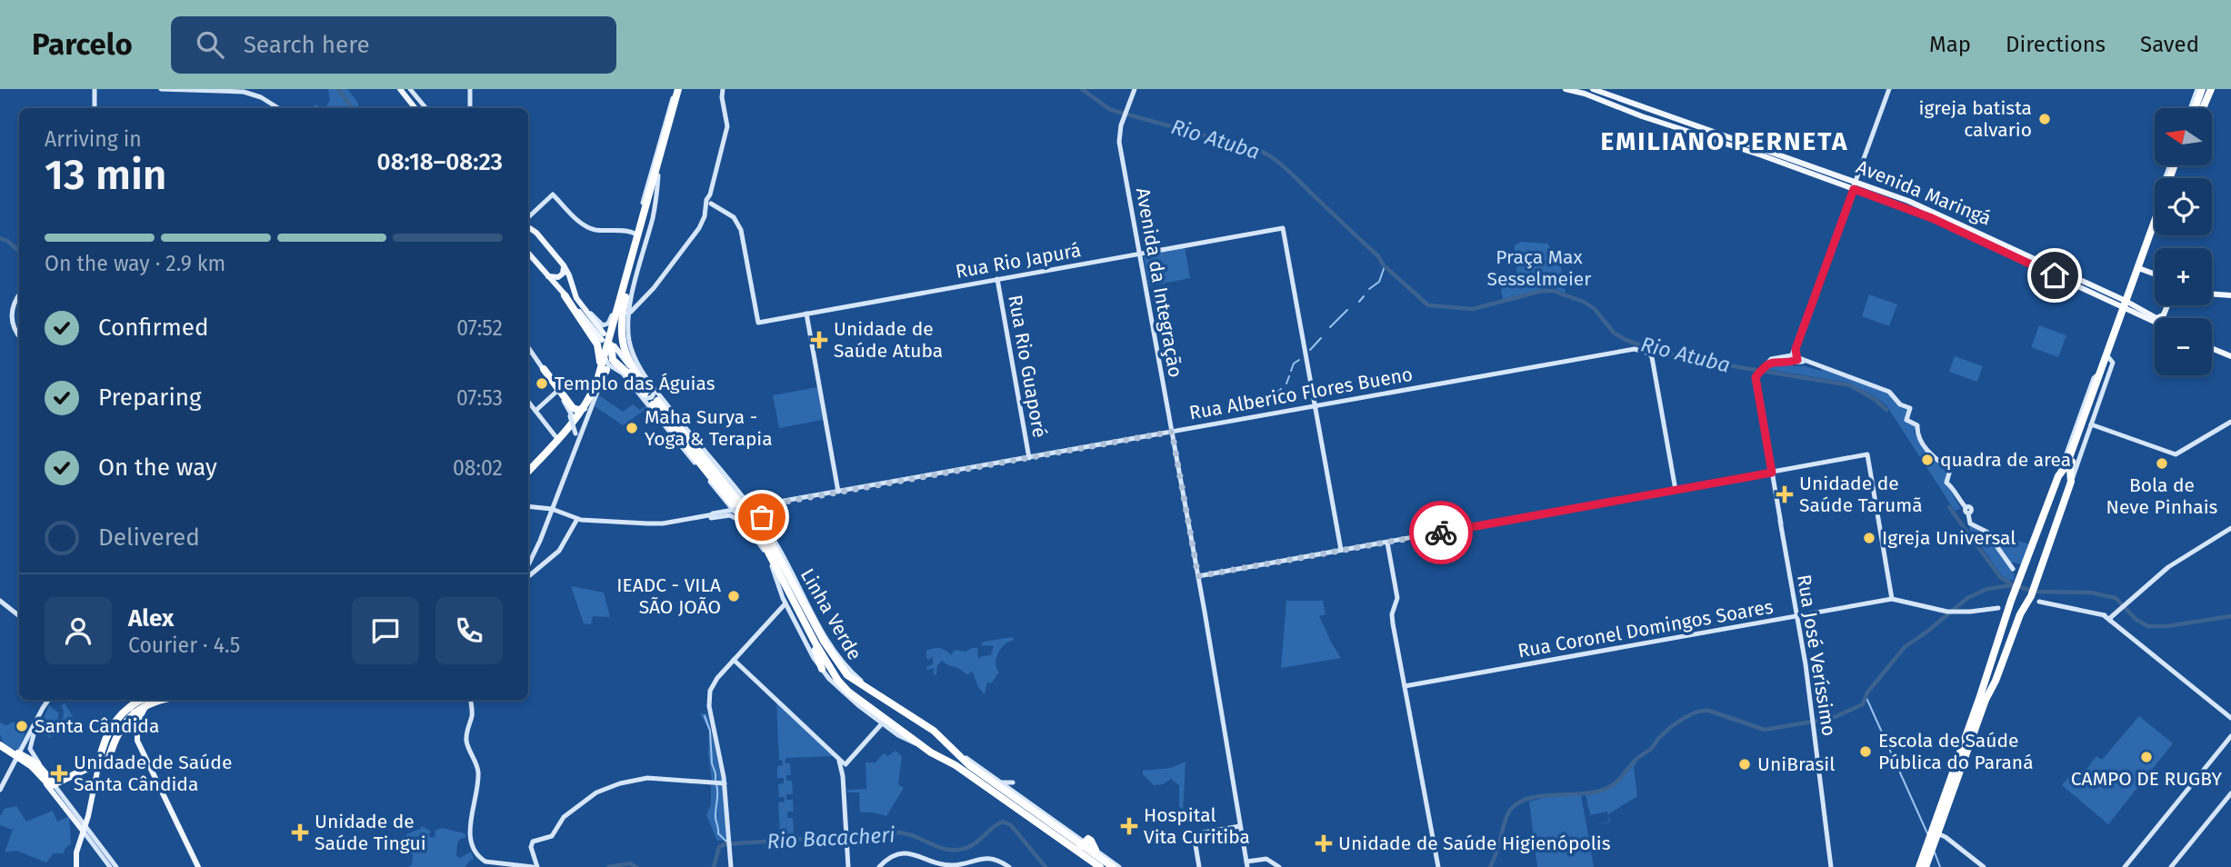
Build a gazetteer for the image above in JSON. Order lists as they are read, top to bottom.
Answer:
{
  "streets": {
    "highway": ["Linha Verde"],
    "main road": ["Avenida Maringá"],
    "street": [
      "Rua Rio Japurá",
      "Avenida da Integração",
      "Rua Rio Guaporé",
      "Rua Alberico Flores Bueno",
      "Rua Coronel Domingos Soares",
      "Rua José Veríssimo"
    ]
  },
  "crossings": [
    ["Rua Rio Japurá", "Avenida da Integração"],
    ["Rua Rio Japurá", "Rua Rio Guaporé"],
    ["Rua Rio Japurá", "Rua Alberico Flores Bueno"],
    ["Avenida da Integração", "Rua Alberico Flores Bueno"],
    ["Rua Rio Guaporé", "Rua Alberico Flores Bueno"],
    ["Rua Coronel Domingos Soares", "Rua José Veríssimo"]
  ],
  "districts": ["EMILIANO PERNETA"],
  "water": ["Rio Atuba", "Rio Bacacheri"],
  "parks": ["Praça Max Sesselmeier"],
  "places": {
    "other": [
      "igreja batista calvario",
      "Templo das Águias",
      "Maha Surya - Yoga & Terapia",
      "quadra de area",
      "Bola de Neve Pinhais",
      "Igreja Universal",
      "IEADC - VILA SÃO JOÃO",
      "Santa Cândida",
      "Escola de Saúde Pública do Paraná",
      "CAMPO DE RUGBY",
      "UniBrasil"
    ],
    "health": [
      "Unidade de Saúde Atuba",
      "Unidade de Saúde Tarumã",
      "Unidade de Saúde Santa Cândida",
      "Hospital Vita Curitiba",
      "Unidade de Saúde Tingui",
      "Unidade de Saúde Higienópolis"
    ]
  },
  "north": "left",
  "page": {
    "header": "Parcelo",
    "search": "Search here",
    "nav": ["Map", "Directions", "Saved"],
    "map_buttons": ["+", "−"],
    "heading": ["13 min", "Arriving in", "08:18–08:23"],
    "panel": ["Alex", "Courier · 4.5"],
    "bar": "On the way · 2.9 km",
    "list": [
      ["Confirmed", "07:52"],
      ["Preparing", "07:53"],
      ["On the way", "08:02"],
      "Delivered"
    ]
  }
}
